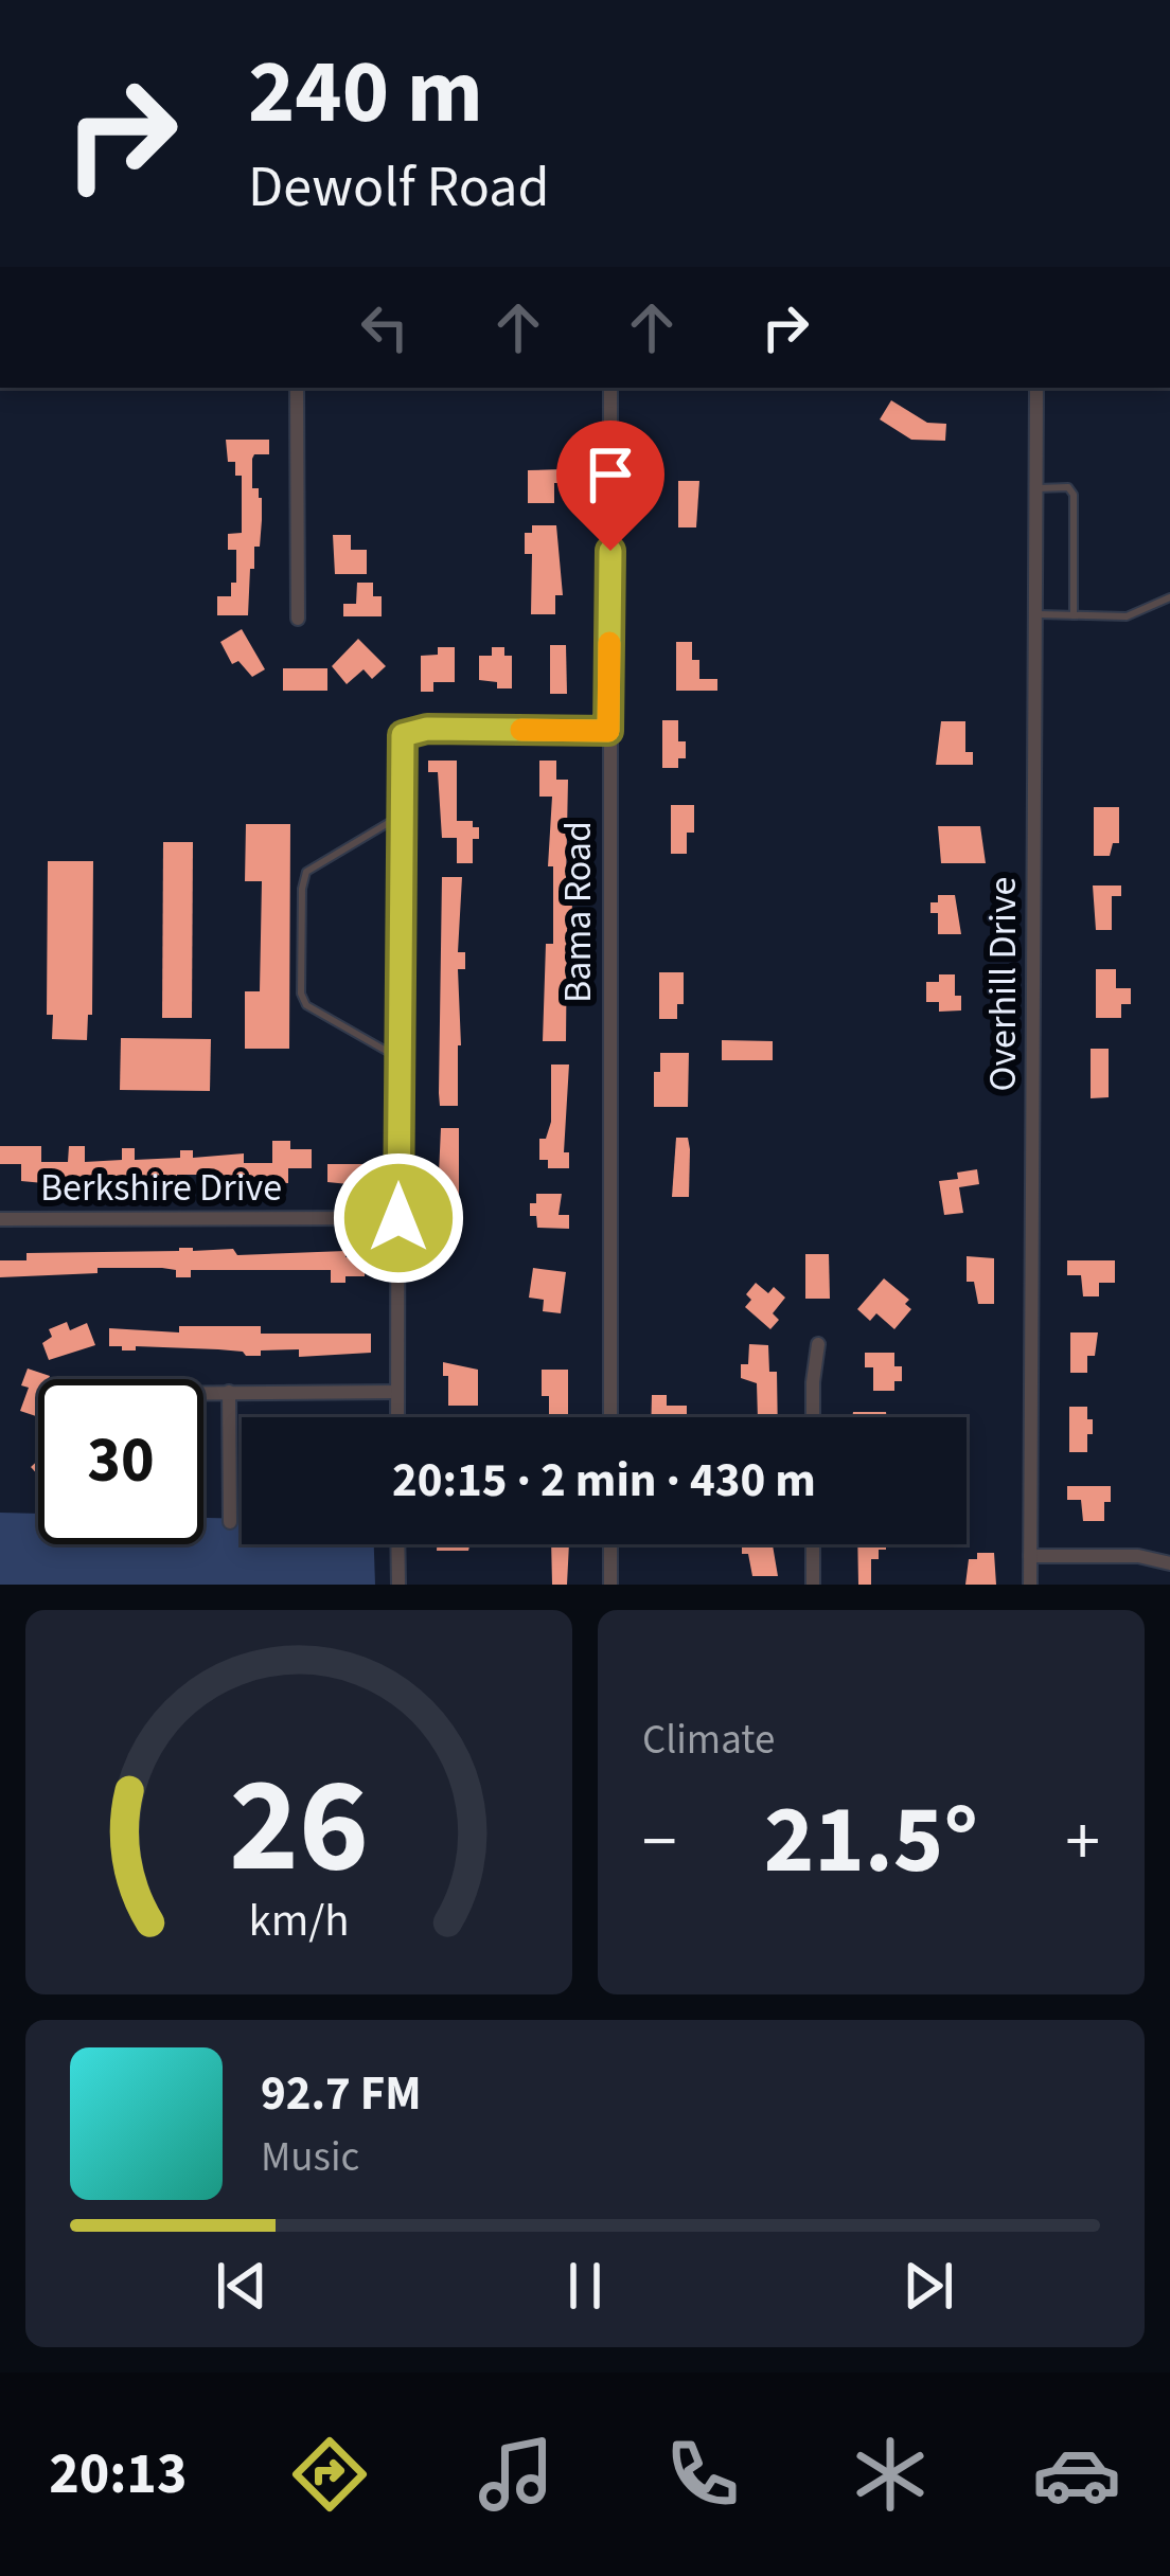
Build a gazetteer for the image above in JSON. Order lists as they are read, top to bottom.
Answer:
{
  "streets": {
    "street": ["Bama Road", "Overhill Drive", "Berkshire Drive"]
  },
  "page": {
    "turn": ["240 m", "Dewolf Road"],
    "limit": "30",
    "trip": "20:15 · 2 min · 430 m",
    "tile": "Climate",
    "heat": ["−", "21.5°", "+"],
    "song": ["92.7 FM", "Music"],
    "tabs": "20:13",
    "gauge": ["26", "km/h"]
  }
}
